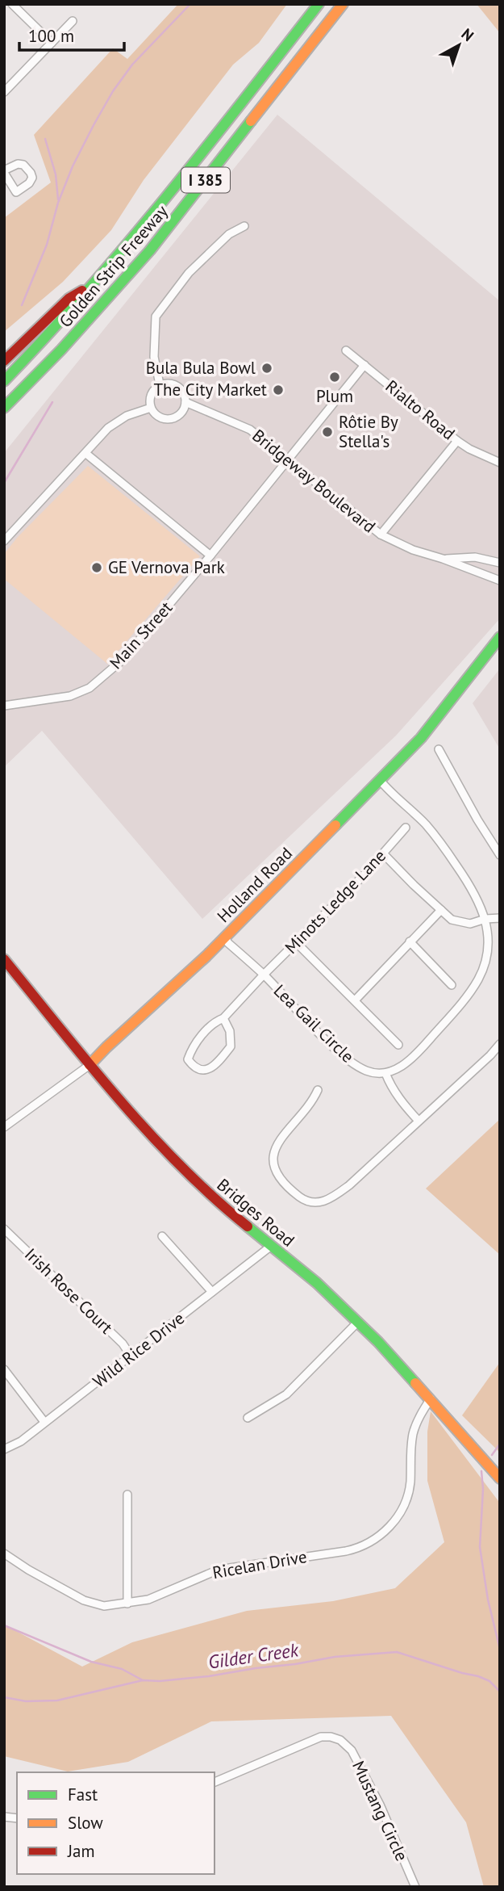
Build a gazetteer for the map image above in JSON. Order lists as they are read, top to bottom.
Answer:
{
  "streets": {
    "main road": [
      "I 385",
      "Golden Strip Freeway",
      "Holland Road",
      "Bridges Road"
    ],
    "street": [
      "Rialto Road",
      "Bridgeway Boulevard",
      "Main Street",
      "Minots Ledge Lane",
      "Lea Gail Circle",
      "Irish Rose Court",
      "Wild Rice Drive",
      "Ricelan Drive",
      "Mustang Circle"
    ]
  },
  "crossings": [
    ["Rialto Road", "Main Street"],
    ["Bridgeway Boulevard", "Main Street"],
    ["Holland Road", "Lea Gail Circle"],
    ["Holland Road", "Bridges Road"],
    ["Minots Ledge Lane", "Lea Gail Circle"],
    ["Bridges Road", "Wild Rice Drive"],
    ["Bridges Road", "Ricelan Drive"],
    ["Irish Rose Court", "Wild Rice Drive"]
  ],
  "water": ["Gilder Creek"],
  "places": [
    "Bula Bula Bowl",
    "Plum",
    "The City Market",
    "Rôtie By Stella's",
    "GE Vernova Park"
  ],
  "legend": ["Fast", "Slow", "Jam"],
  "scale_bar": "100 m",
  "north": "top right"
}
